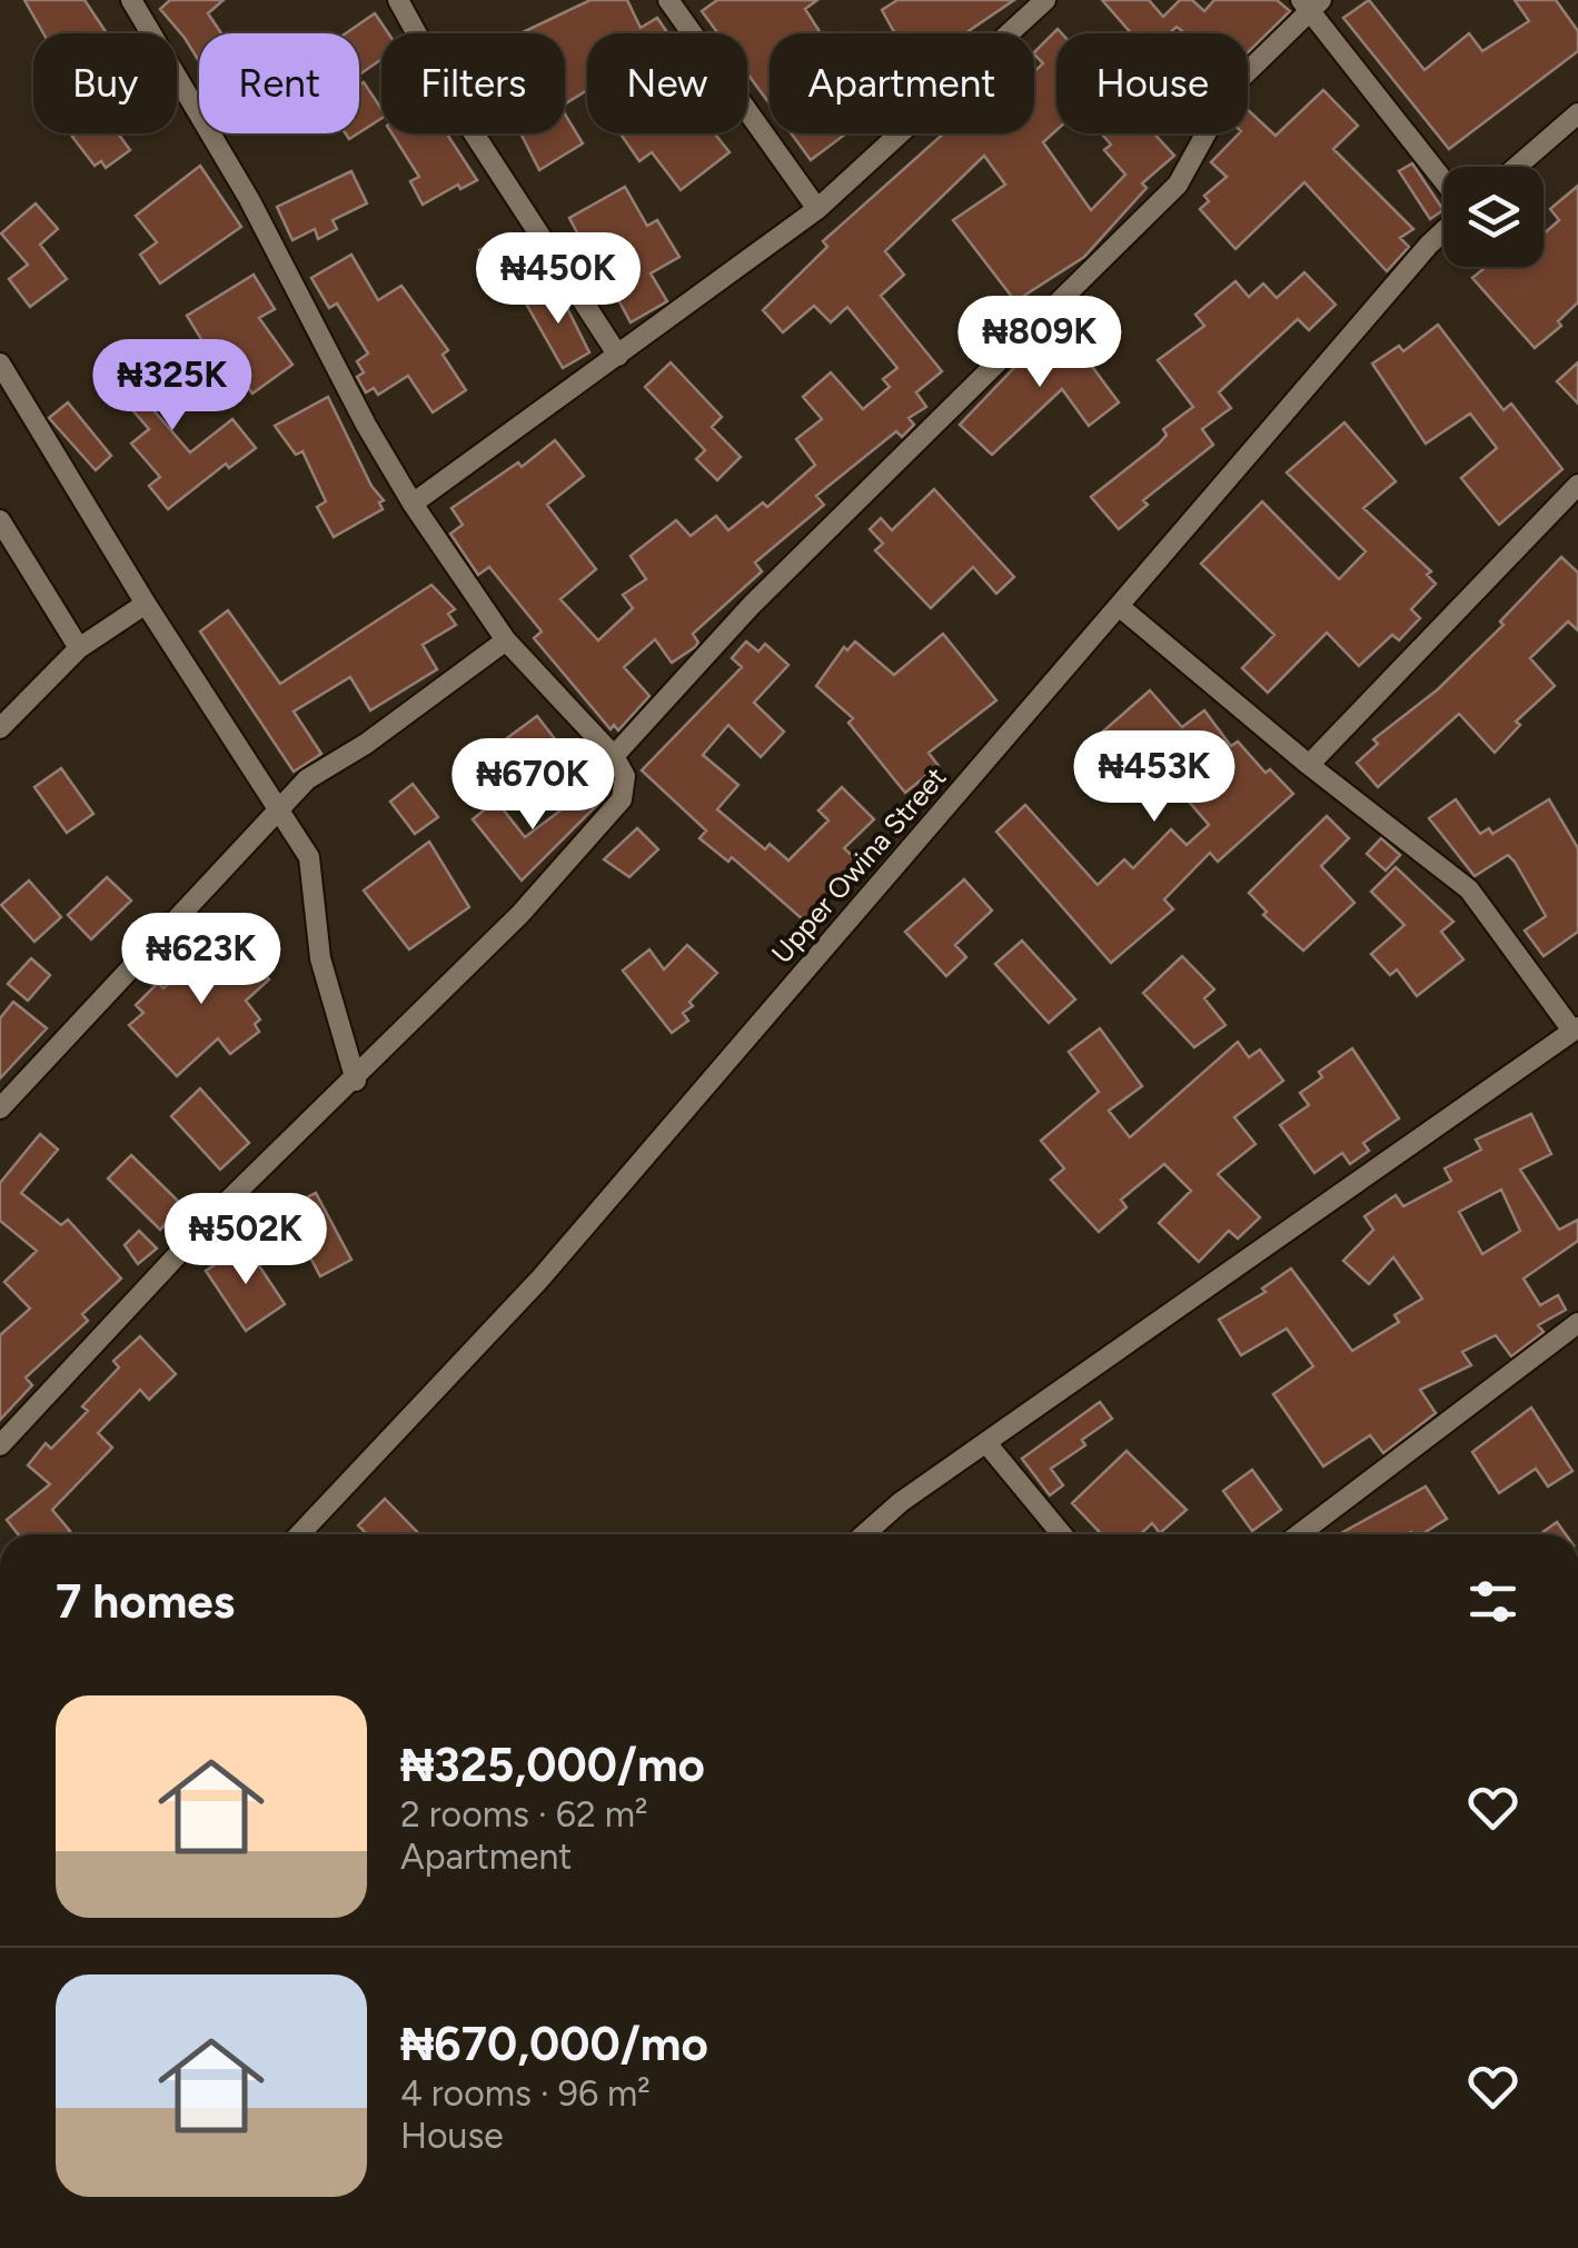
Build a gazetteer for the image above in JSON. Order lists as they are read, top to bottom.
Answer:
{
  "streets": {
    "street": ["Upper Owina Street"]
  },
  "page": {
    "chip": [
      "Buy",
      "Rent",
      "Filters",
      "New",
      "Apartment",
      "House"
    ],
    "price": [
      "₦450K",
      "₦809K",
      "₦325K",
      "₦453K",
      "₦670K",
      "₦623K",
      "₦502K"
    ],
    "heading": "7 homes",
    "list": [
      {
        "name": "₦325,000/mo",
        "note": "2 rooms · 62 m² · Apartment"
      },
      {
        "name": "₦670,000/mo",
        "note": "4 rooms · 96 m² · House"
      }
    ]
  }
}
